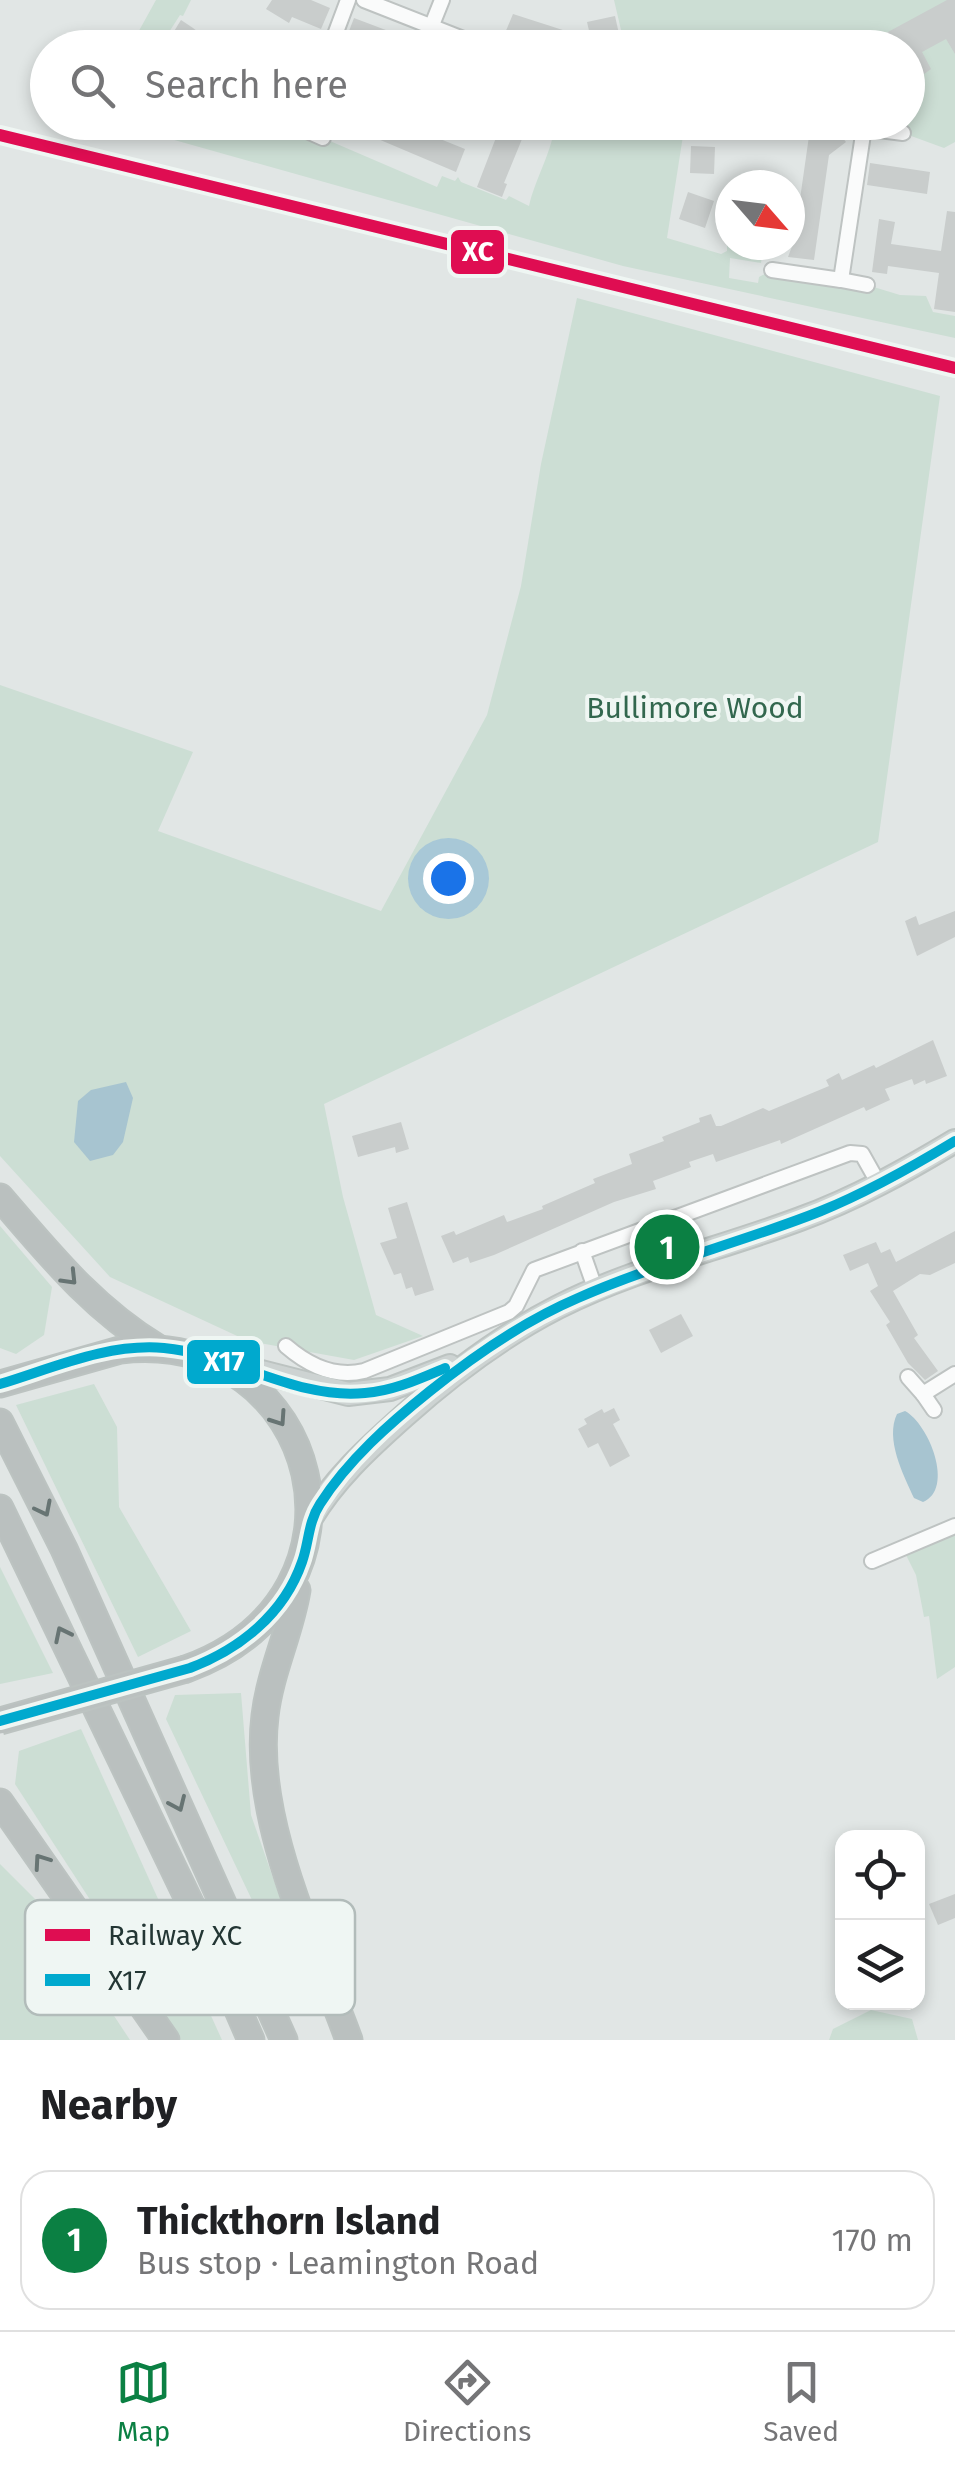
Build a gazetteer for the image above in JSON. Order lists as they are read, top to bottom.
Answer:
{
  "parks": ["Bullimore Wood"],
  "lines": ["rail line XC", "transit line X17"],
  "legend": ["Railway XC", "X17"],
  "north": "bottom right",
  "page": {
    "search": "Search here",
    "pins": "1",
    "heading": "Nearby",
    "list": [
      {
        "mark": "1",
        "name": "Thickthorn Island",
        "note": "Bus stop · Leamington Road",
        "value": "170 m"
      }
    ],
    "nav": ["Map", "Directions", "Saved"]
  }
}
